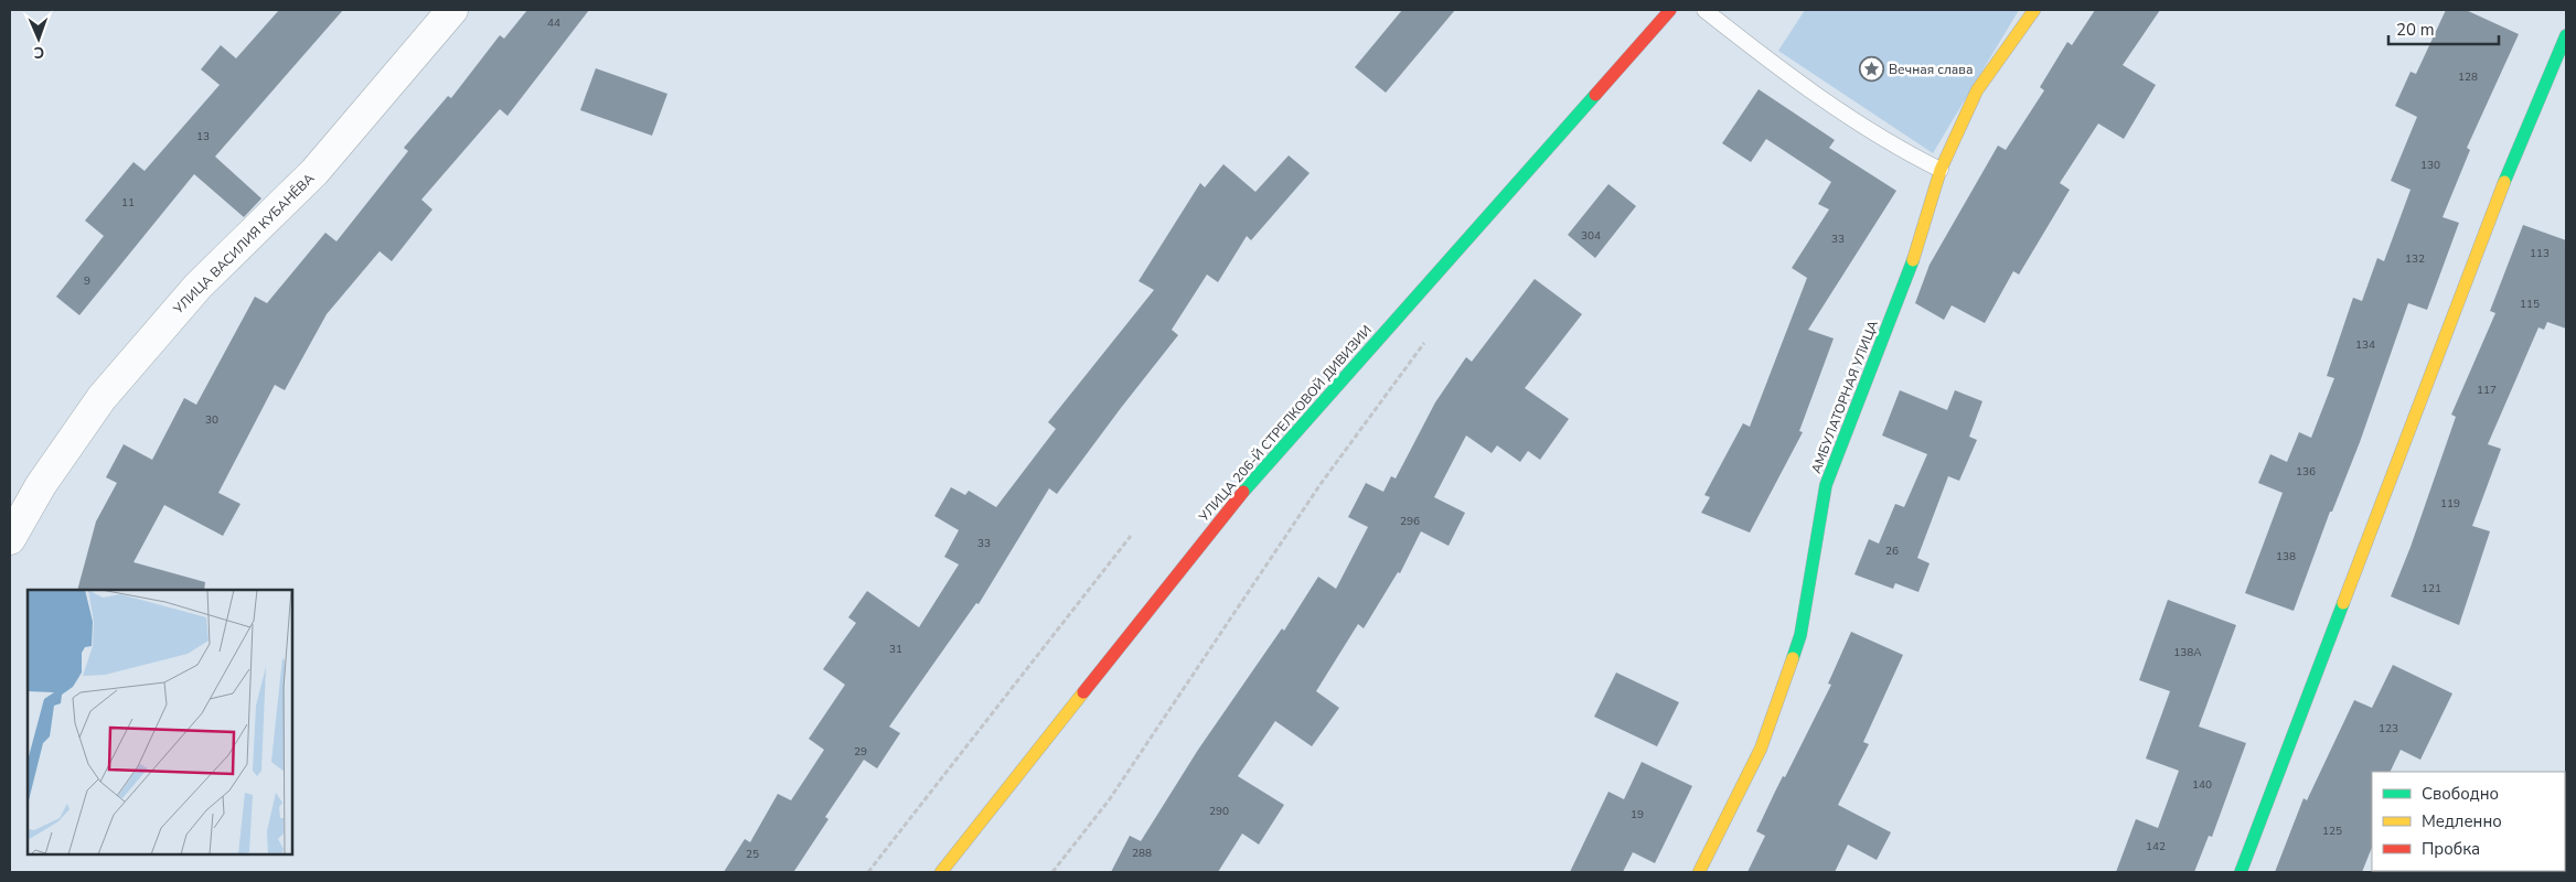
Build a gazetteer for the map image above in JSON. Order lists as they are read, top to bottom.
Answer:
{
  "streets": {
    "street": ["УЛИЦА ВАСИЛИЯ КУБАНЁВА", "АМБУЛАТОРНАЯ УЛИЦА", "УЛИЦА 206-Й СТРЕЛКОВОЙ ДИВИЗИИ"]
  },
  "places": {
    "place": ["Вечная слава"]
  },
  "house_numbers": [
    "44",
    "128",
    "13",
    "130",
    "11",
    "304",
    "33",
    "113",
    "132",
    "9",
    "115",
    "134",
    "117",
    "30",
    "136",
    "119",
    "296",
    "33",
    "26",
    "138",
    "121",
    "31",
    "138А",
    "123",
    "29",
    "140",
    "290",
    "19",
    "125",
    "142",
    "288",
    "25"
  ],
  "legend": ["Свободно", "Медленно", "Пробка"],
  "scale_bar": "20 m",
  "north": "bottom"
}
